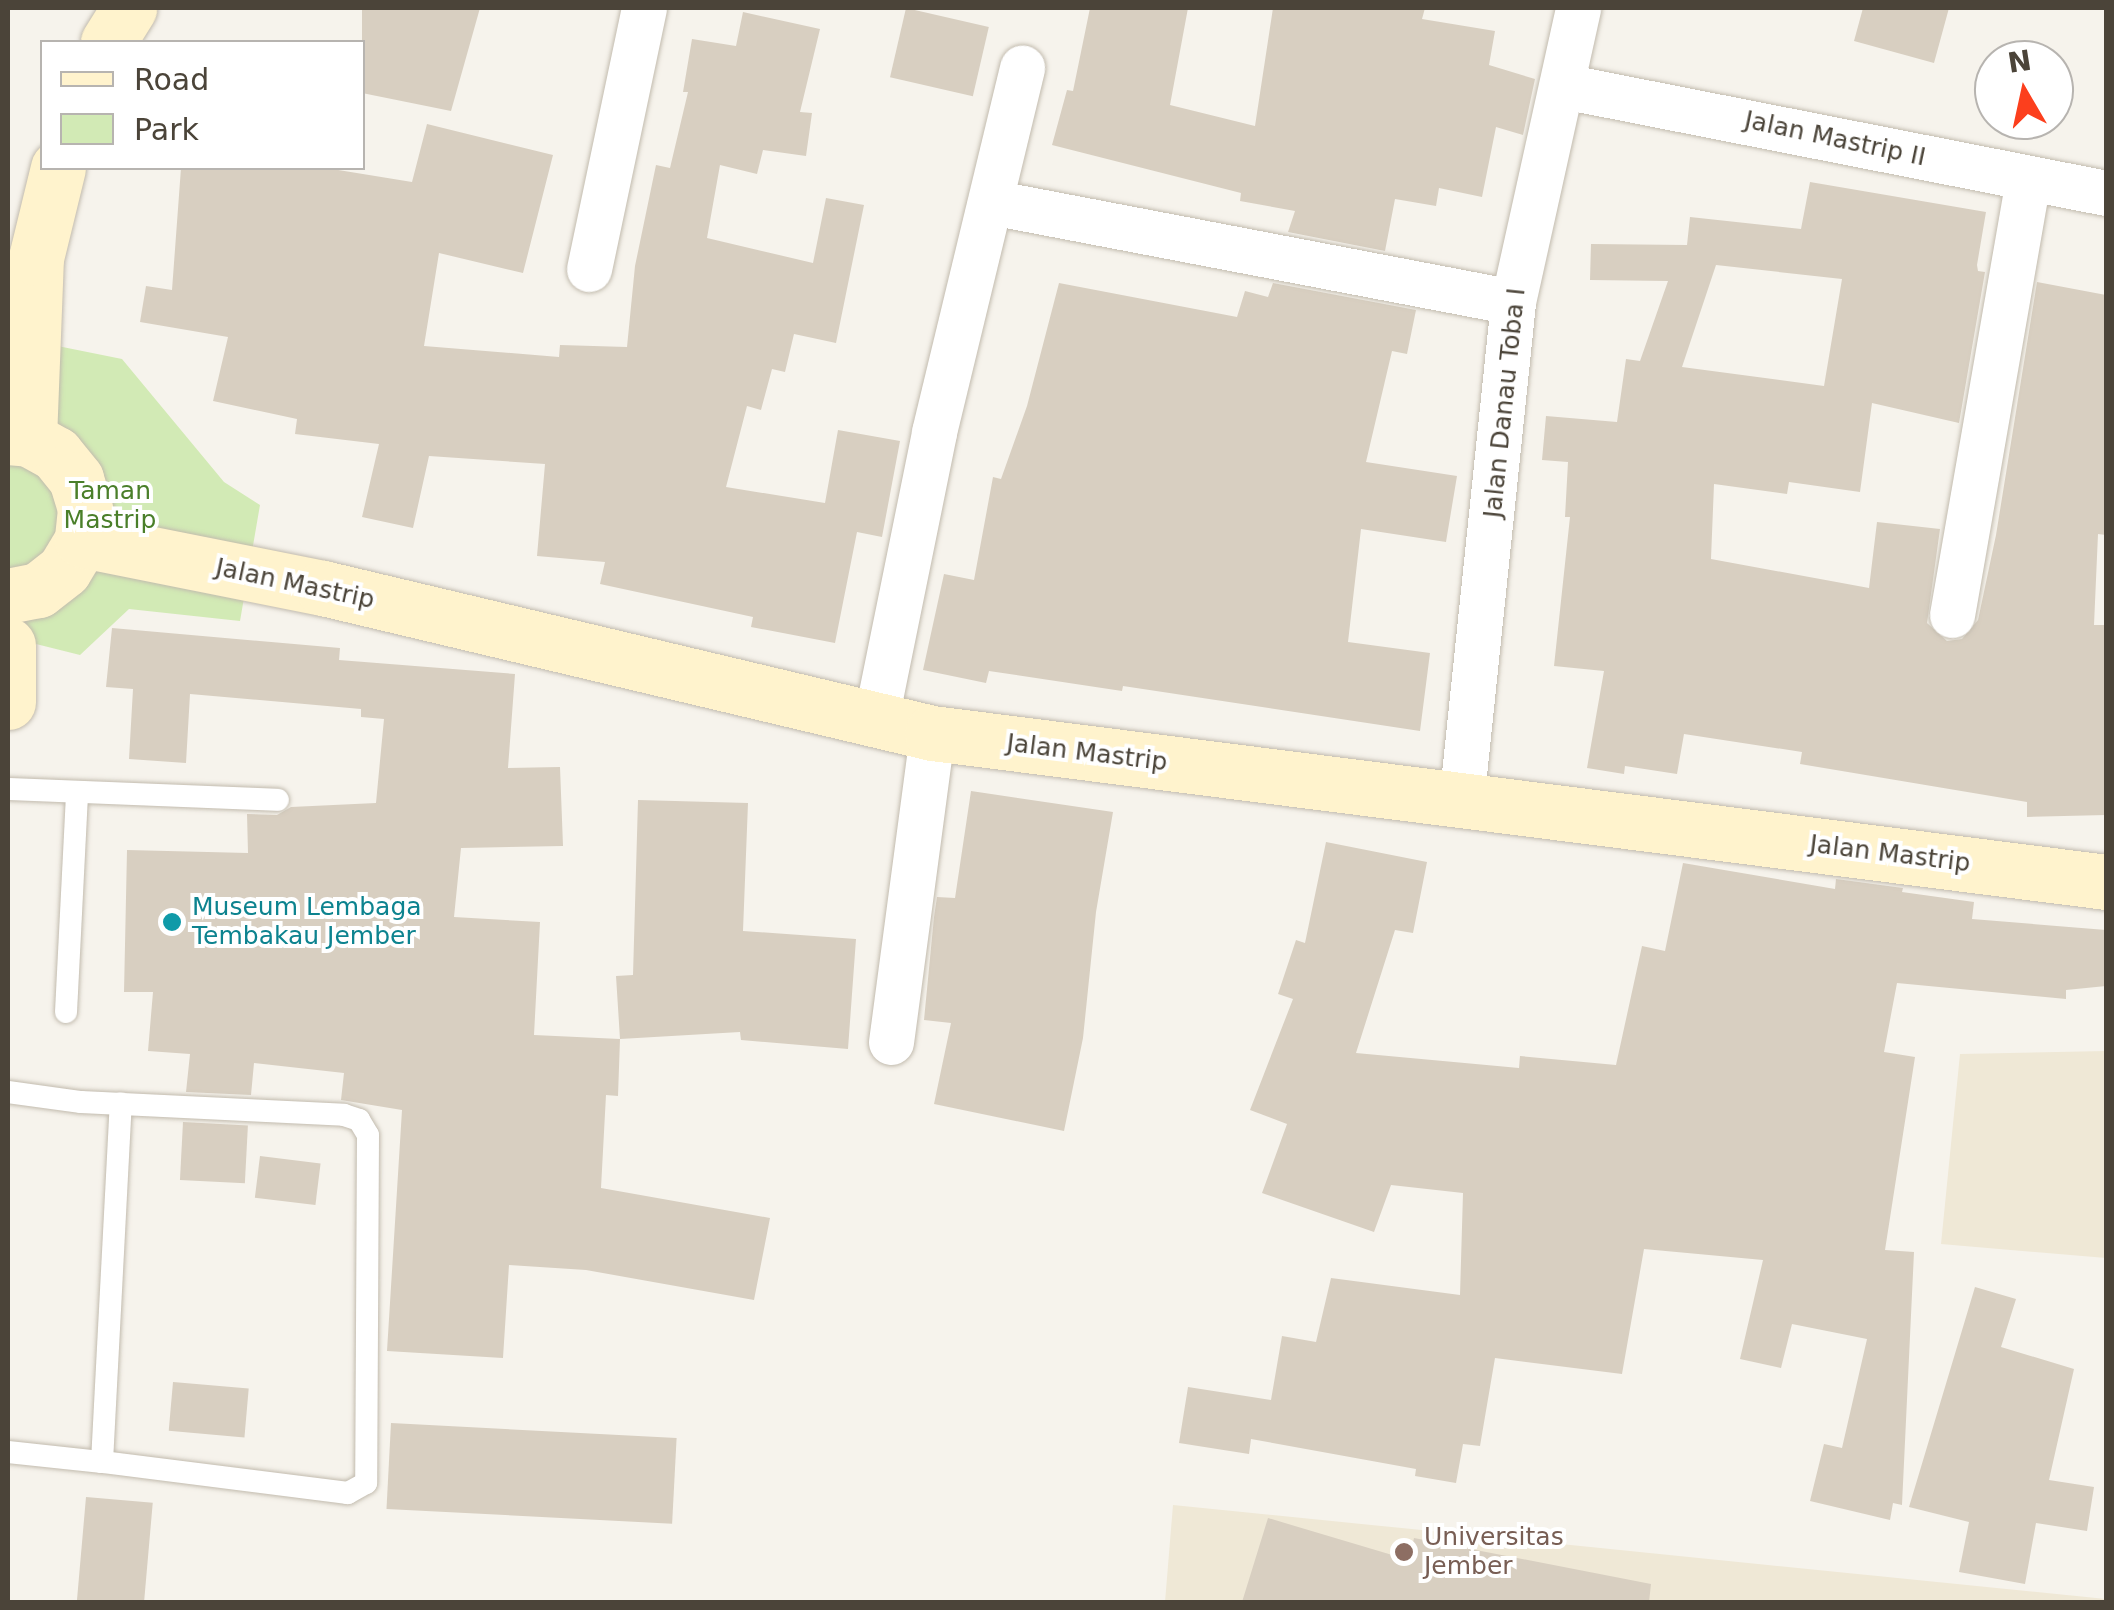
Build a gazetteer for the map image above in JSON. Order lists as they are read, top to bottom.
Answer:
{
  "streets": {
    "main road": ["Jalan Mastrip"],
    "street": ["Jalan Mastrip II", "Jalan Danau Toba I"]
  },
  "crossings": [
    ["Jalan Mastrip II", "Jalan Danau Toba I"],
    ["Jalan Danau Toba I", "Jalan Mastrip"]
  ],
  "parks": ["Taman Mastrip"],
  "places": ["Museum Lembaga Tembakau Jember", "Universitas Jember"],
  "legend": ["Road", "Park"],
  "north": "top"
}
